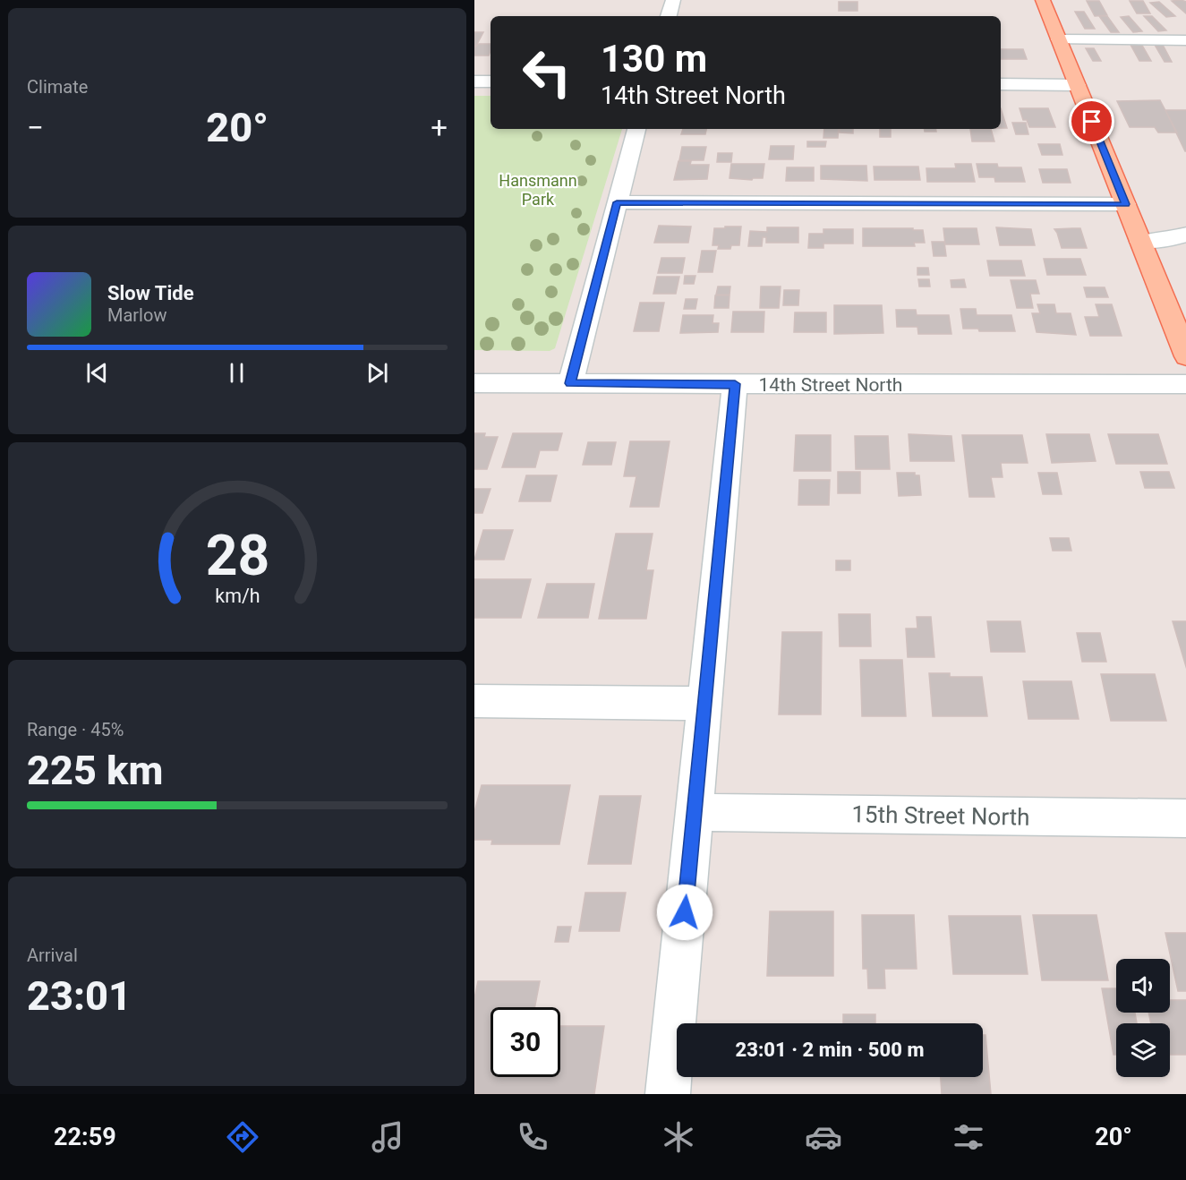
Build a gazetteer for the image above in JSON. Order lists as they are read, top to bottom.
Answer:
{
  "streets": {
    "street": ["14th Street North", "15th Street North"]
  },
  "parks": ["Hansmann Park"],
  "page": {
    "tile": [
      "Climate",
      ["Range · 45%", "225 km"],
      ["Arrival", "23:01"]
    ],
    "turn": ["130 m", "14th Street North"],
    "heat": ["−", "20°", "+"],
    "song": ["Slow Tide", "Marlow"],
    "limit": "30",
    "trip": "23:01 · 2 min · 500 m",
    "tabs": ["22:59", "20°"],
    "gauge": ["28", "km/h"]
  }
}
